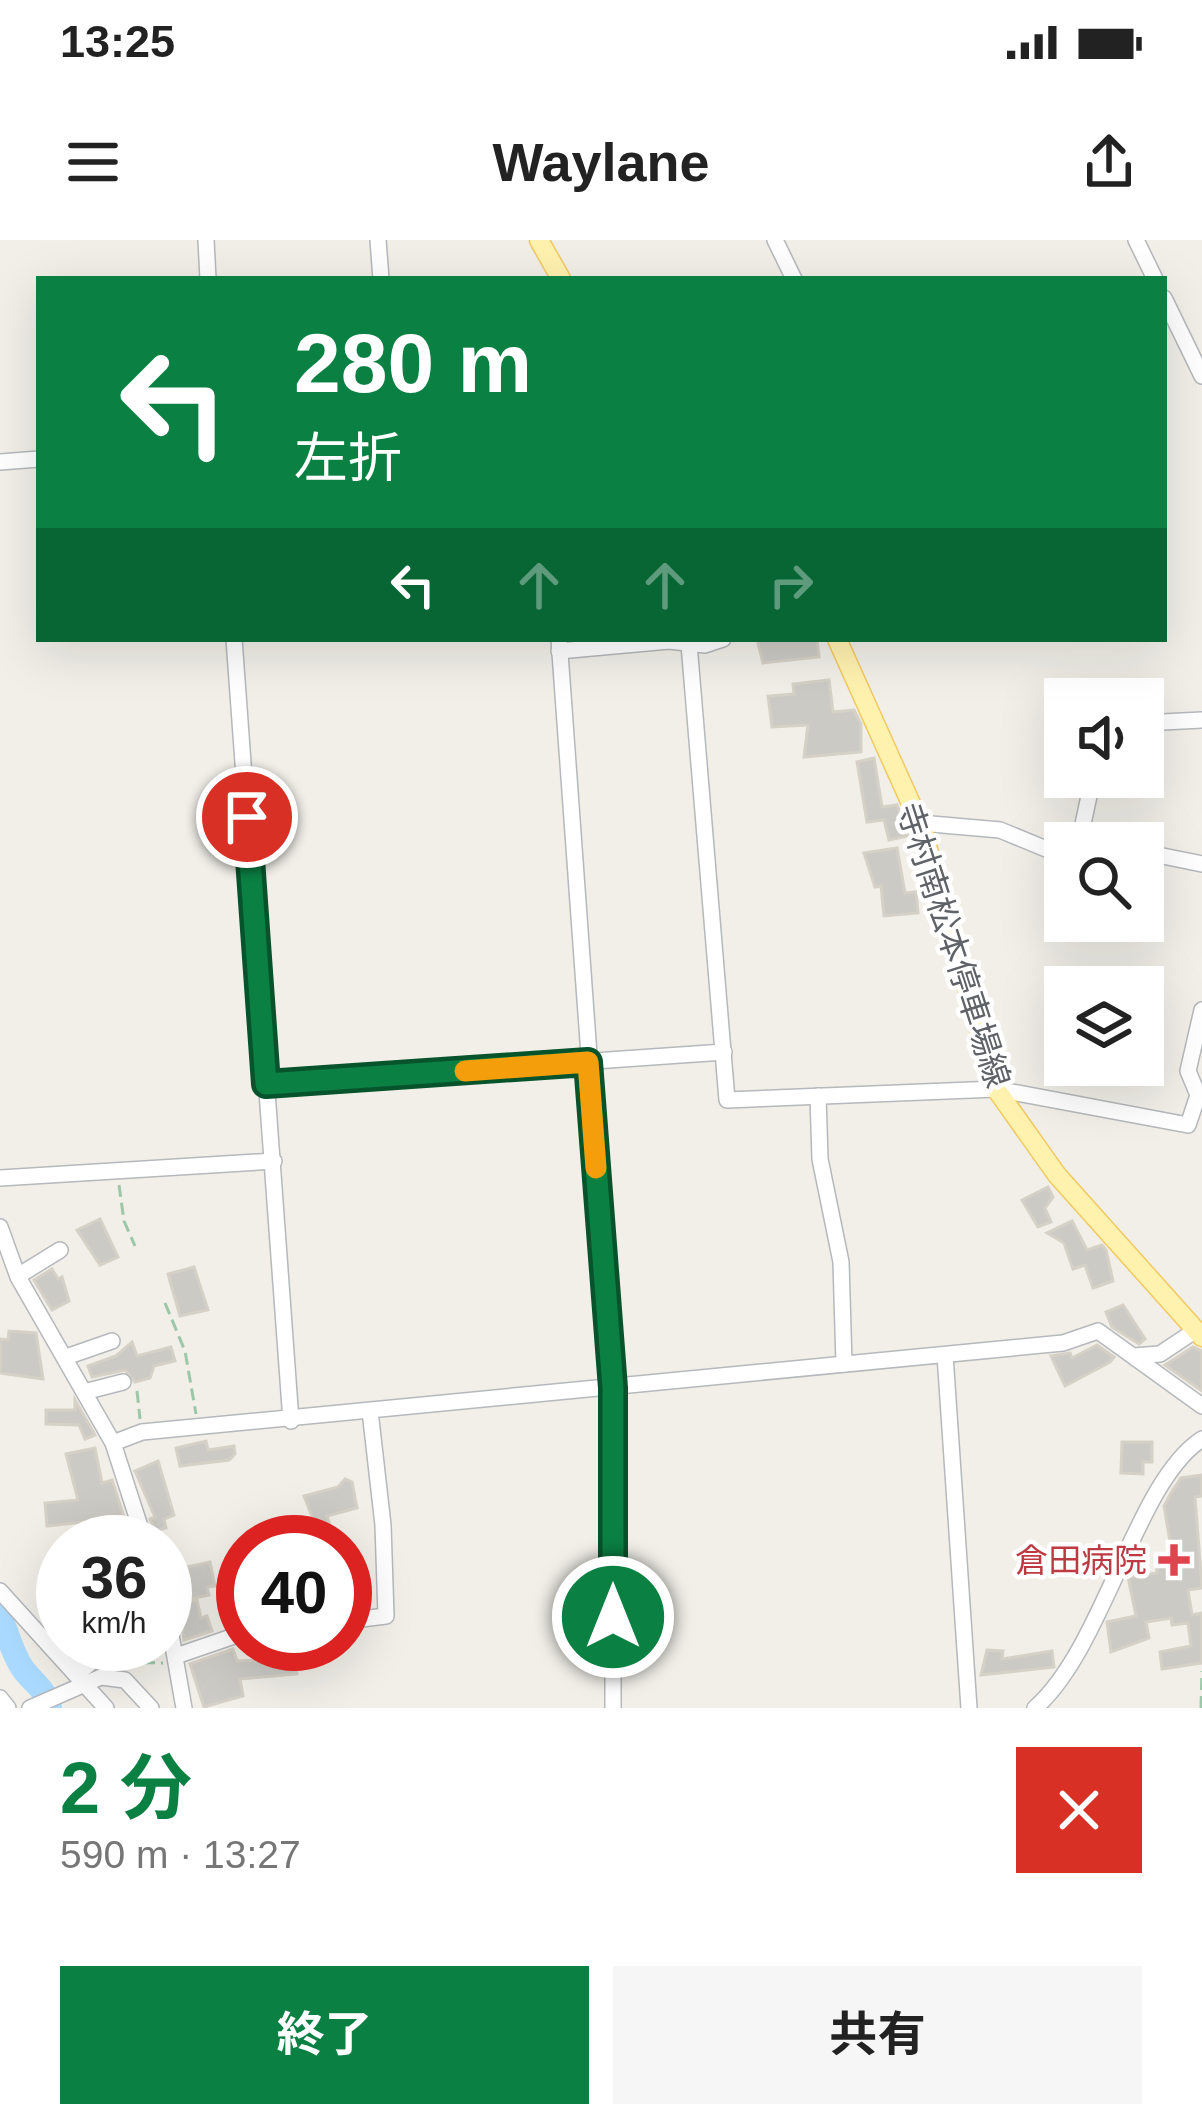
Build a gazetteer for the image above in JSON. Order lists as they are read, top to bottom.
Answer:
{
  "streets": {
    "main road": ["寺村南松本停車場線"]
  },
  "places": {
    "health": ["倉田病院"]
  },
  "page": {
    "status": "13:25",
    "header": "Waylane",
    "turn": ["280 m", "左折"],
    "speed": "36 km/h",
    "limit": "40",
    "heading": ["2 分", "590 m · 13:27"],
    "buttons": ["終了", "共有"]
  }
}
